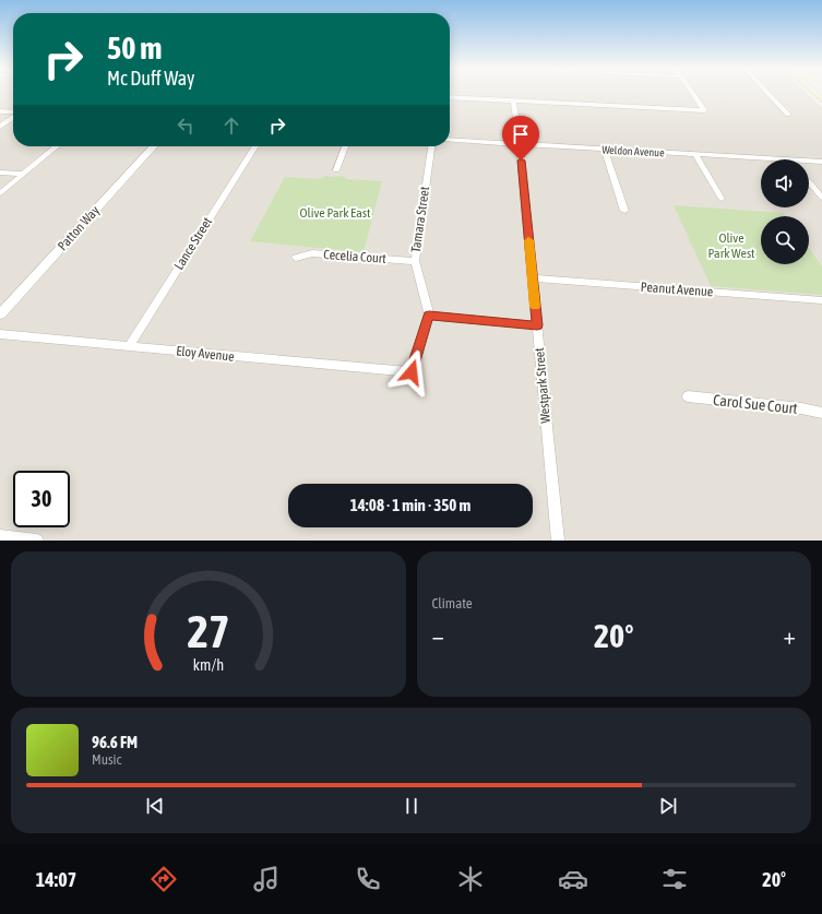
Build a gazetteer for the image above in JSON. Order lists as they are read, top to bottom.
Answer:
{
  "streets": {
    "street": [
      "Weldon Avenue",
      "Tamara Street",
      "Patton Way",
      "Lance Street",
      "Cecelia Court",
      "Peanut Avenue",
      "Eloy Avenue",
      "Westpark Street",
      "Carol Sue Court"
    ]
  },
  "crossings": [
    ["Weldon Avenue", "Westpark Street"],
    ["Tamara Street", "Cecelia Court"],
    ["Tamara Street", "Eloy Avenue"],
    ["Lance Street", "Eloy Avenue"],
    ["Peanut Avenue", "Westpark Street"]
  ],
  "parks": ["Olive Park East", "Olive Park West"],
  "page": {
    "turn": ["50 m", "Mc Duff Way"],
    "limit": "30",
    "trip": "14:08 · 1 min · 350 m",
    "tile": "Climate",
    "heat": ["−", "20°", "+"],
    "song": ["96.6 FM", "Music"],
    "tabs": ["14:07", "20°"],
    "gauge": ["27", "km/h"]
  }
}
